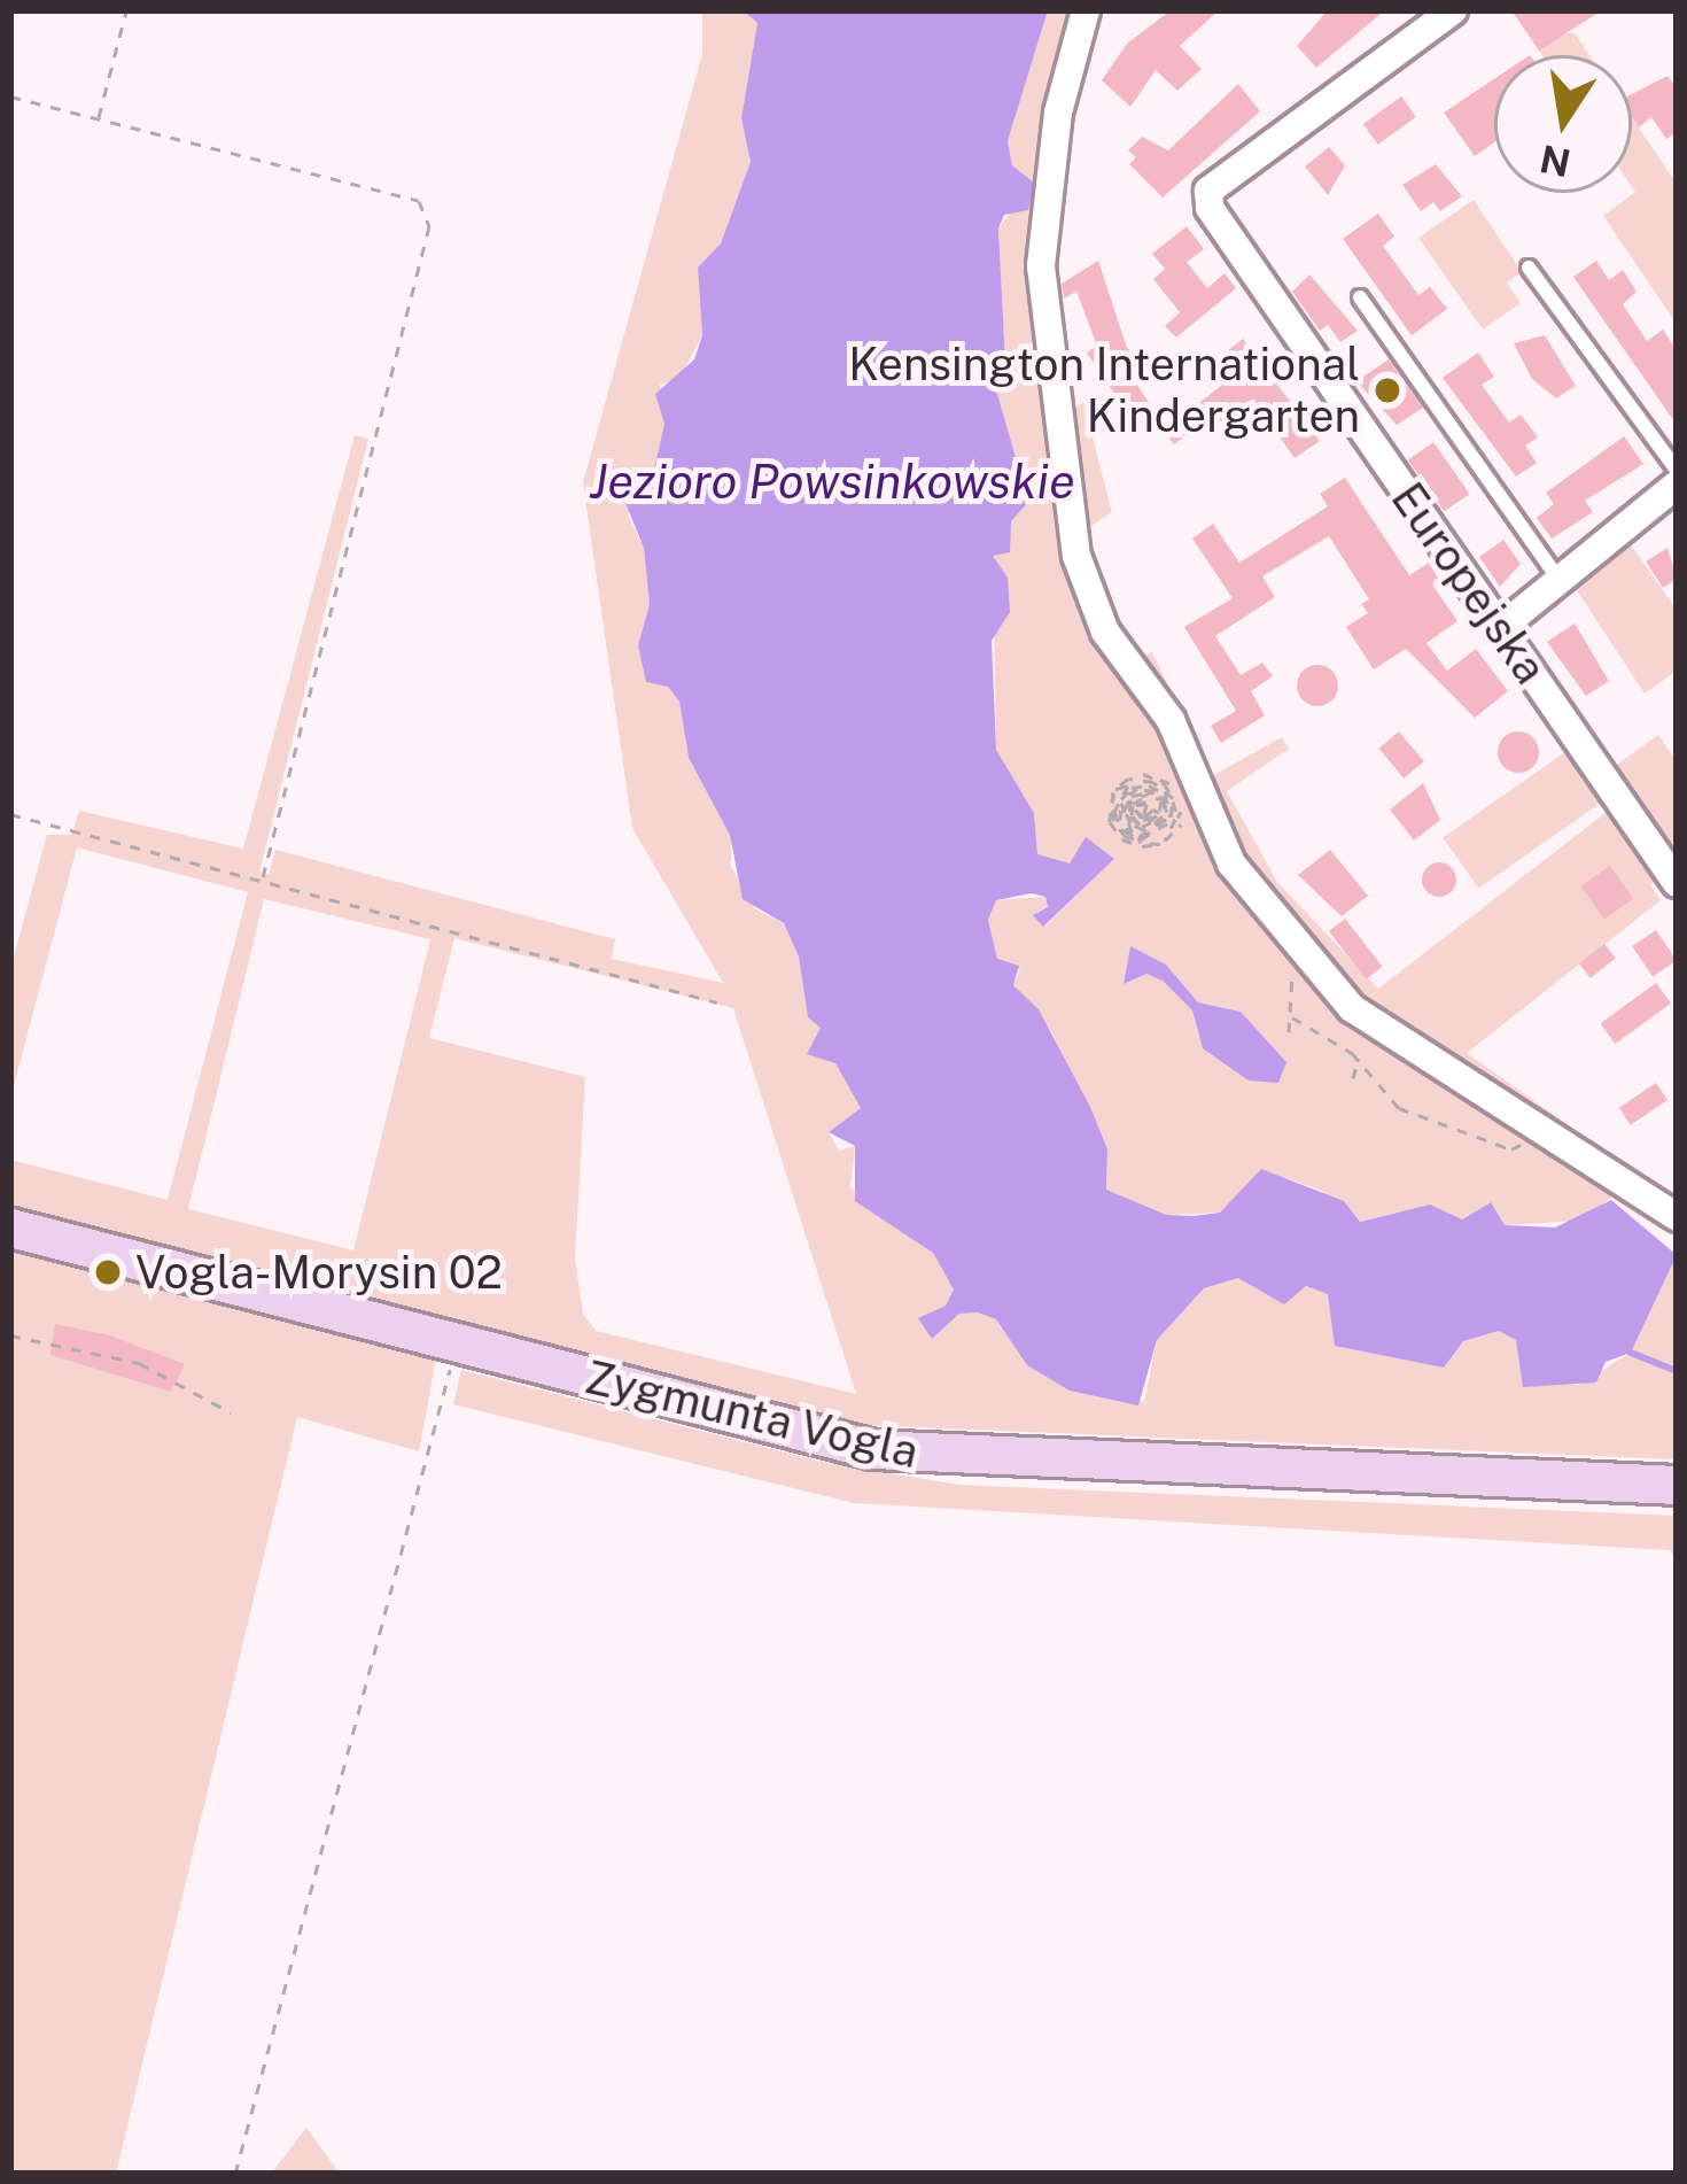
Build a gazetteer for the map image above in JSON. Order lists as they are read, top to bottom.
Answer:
{
  "streets": {
    "street": ["Europejska", "Zygmunta Vogla"]
  },
  "water": ["Jezioro Powsinkowskie"],
  "places": ["Kensington International Kindergarten", "Vogla-Morysin 02"],
  "north": "bottom"
}
